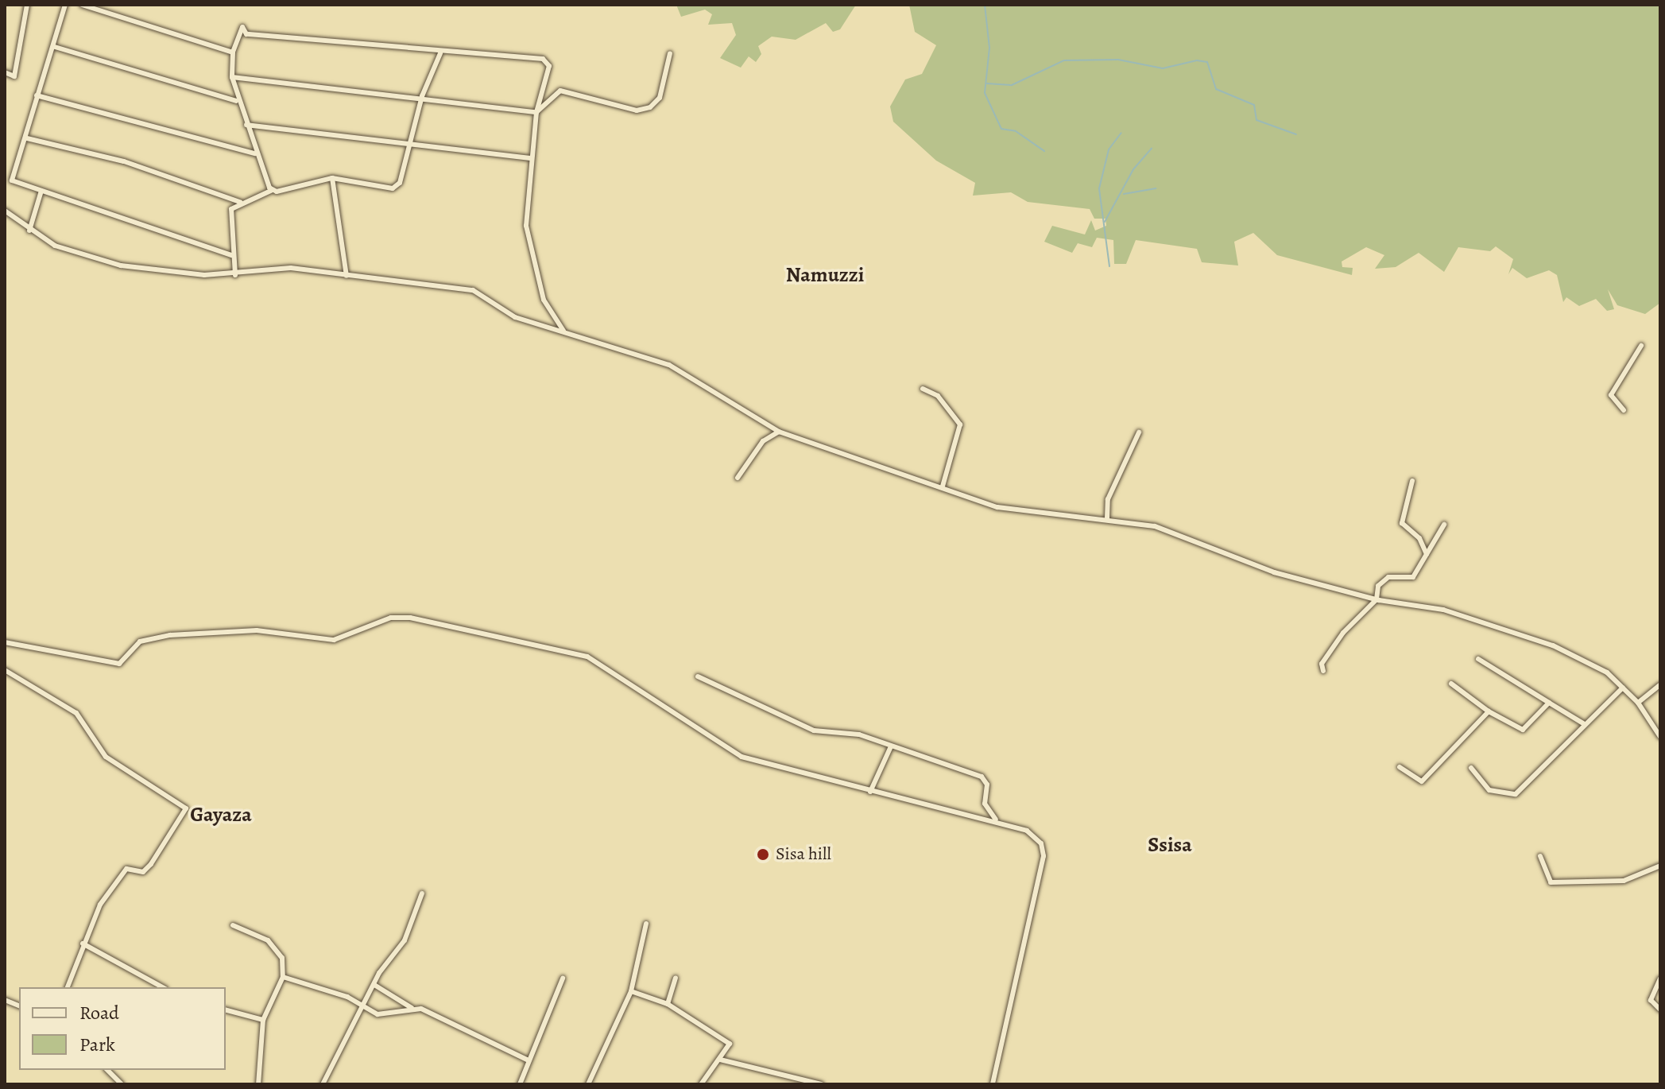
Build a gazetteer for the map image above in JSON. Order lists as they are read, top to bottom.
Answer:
{
  "districts": ["Namuzzi", "Gayaza", "Ssisa"],
  "places": ["Sisa hill"],
  "legend": ["Road", "Park"]
}
